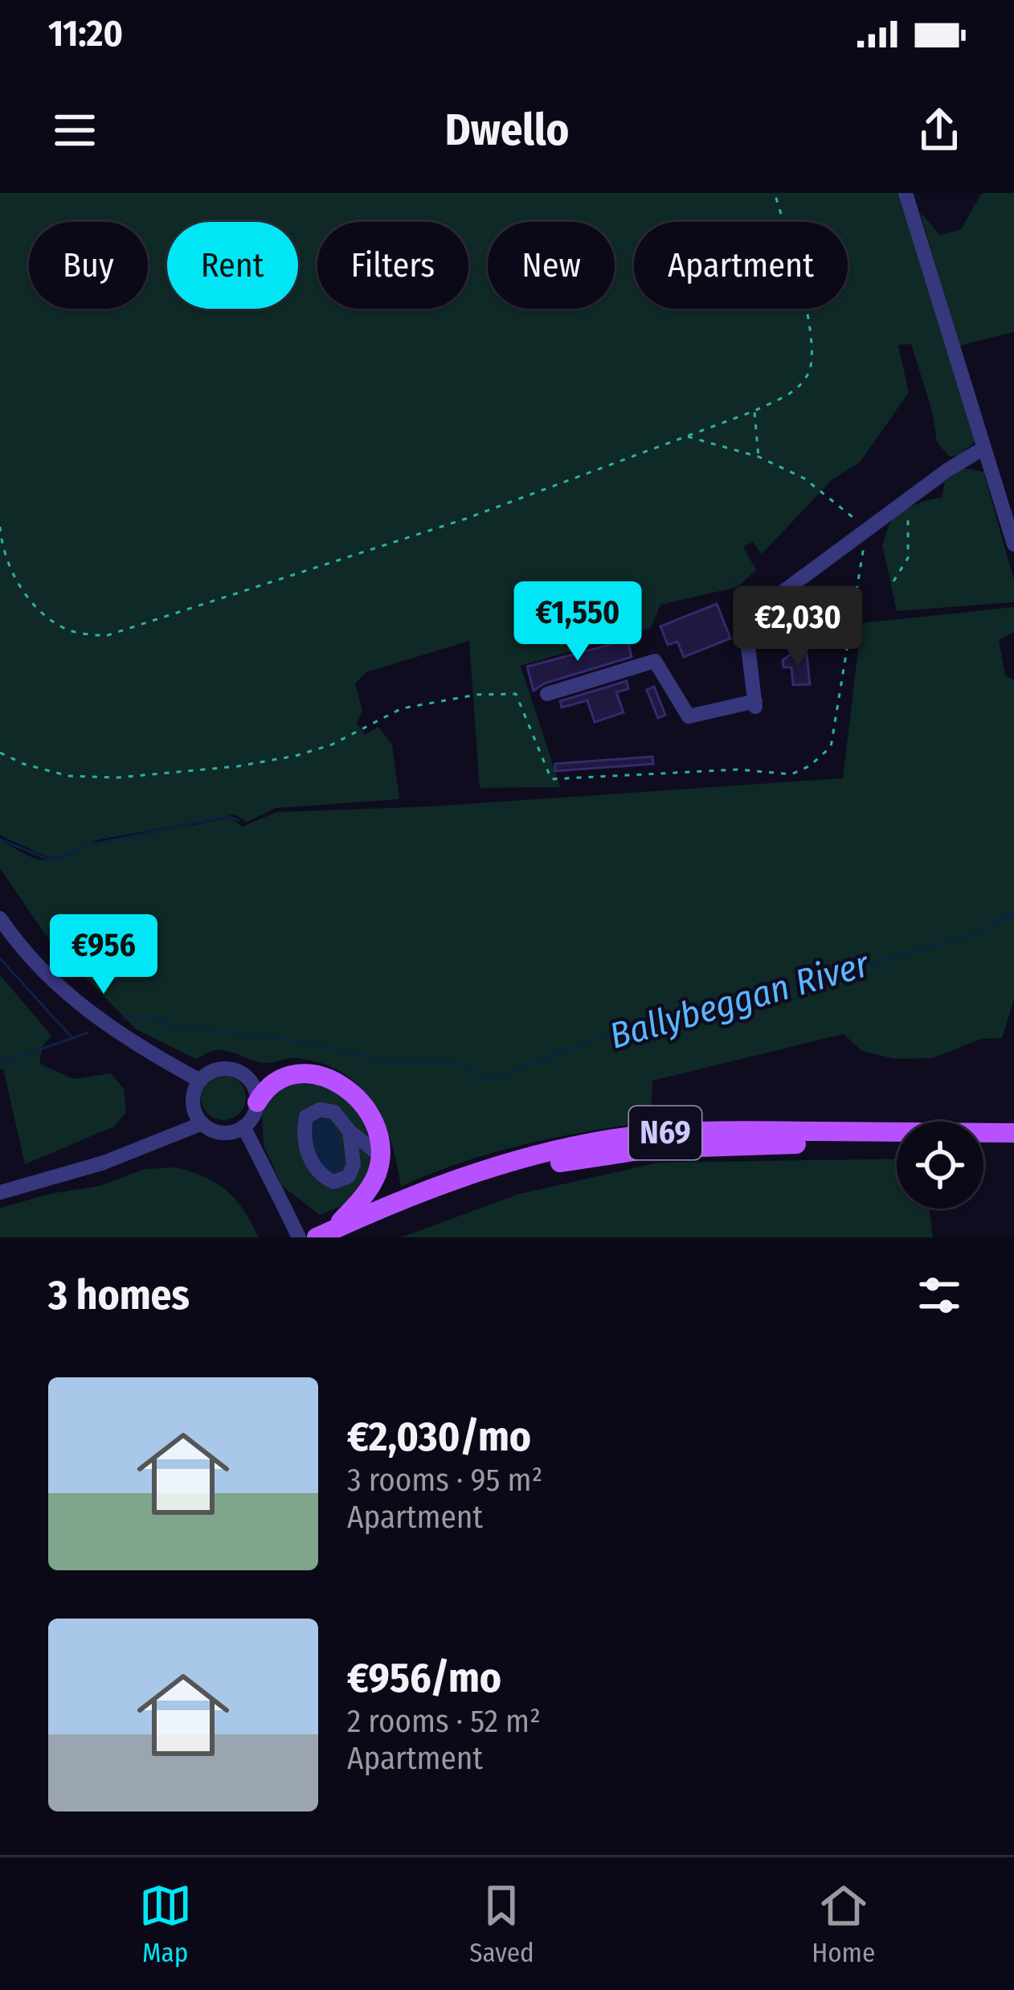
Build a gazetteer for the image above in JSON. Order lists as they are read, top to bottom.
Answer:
{
  "streets": {
    "main road": ["N69"]
  },
  "water": ["Ballybeggan River"],
  "page": {
    "status": "11:20",
    "header": "Dwello",
    "chip": [
      "Buy",
      "Rent",
      "Filters",
      "New",
      "Apartment"
    ],
    "price": ["€1,550", "€2,030", "€956"],
    "heading": "3 homes",
    "list": [
      {
        "name": "€2,030/mo",
        "note": "3 rooms · 95 m² · Apartment"
      },
      {
        "name": "€956/mo",
        "note": "2 rooms · 52 m² · Apartment"
      }
    ],
    "tabs": ["Map", "Saved", "Home"]
  }
}
